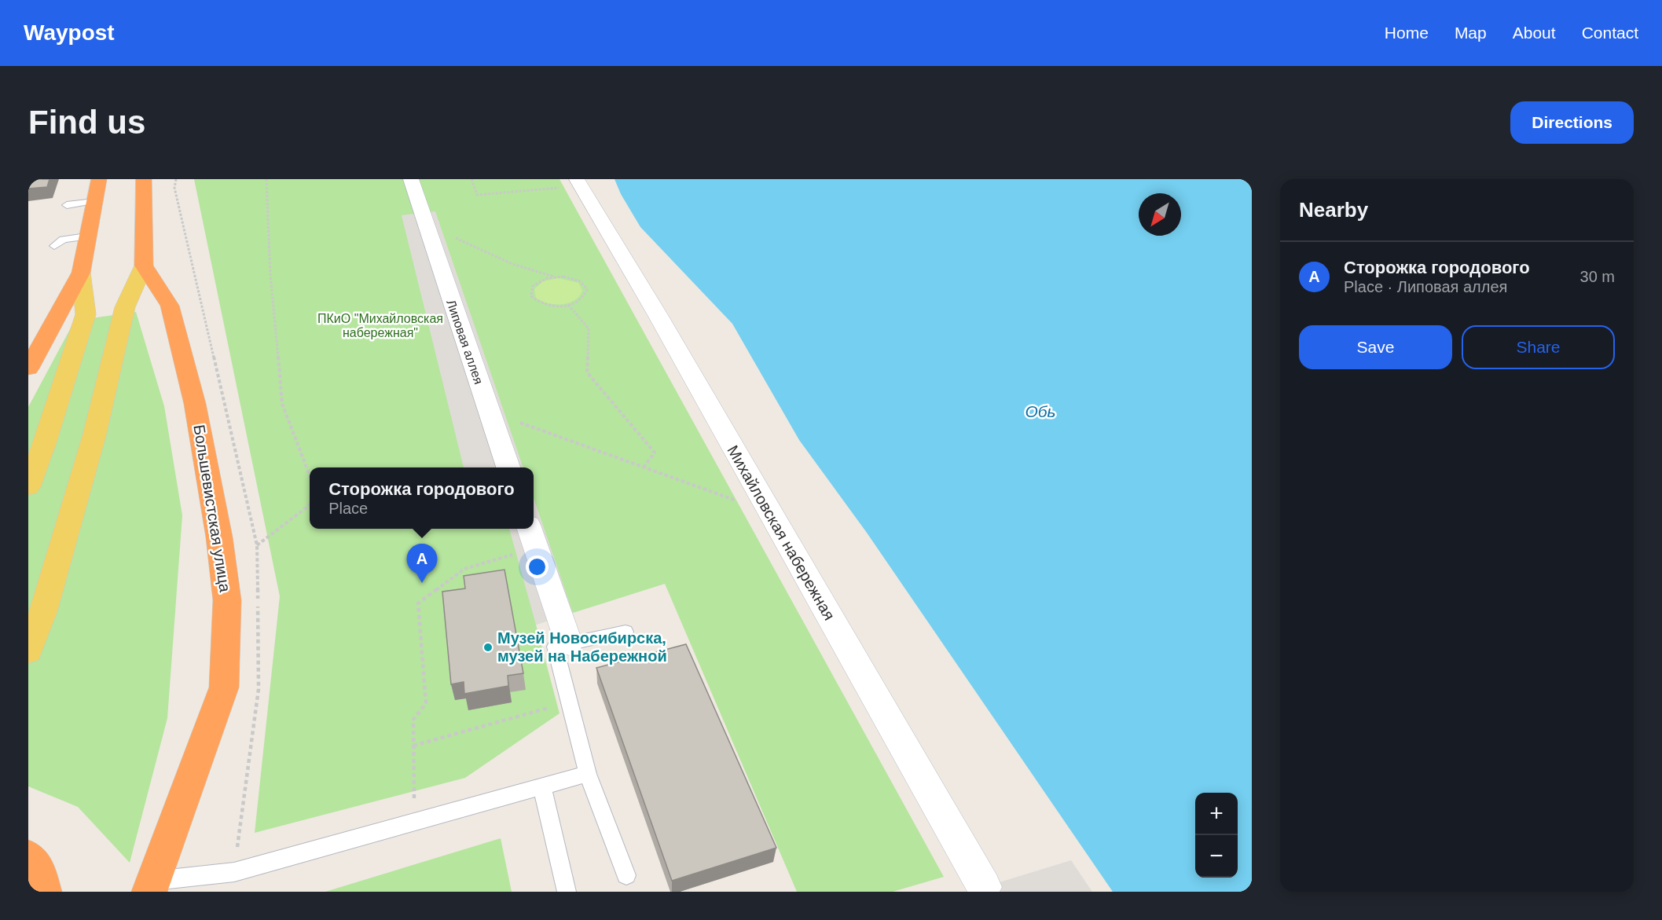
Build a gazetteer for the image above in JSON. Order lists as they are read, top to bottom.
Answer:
{
  "streets": {
    "highway": ["Большевистская улица"],
    "street": ["Липовая аллея", "Михайловская набережная"]
  },
  "water": ["Обь"],
  "parks": ["ПКиО \"Михайловская набережная\""],
  "places": ["Музей Новосибирска, музей на Набережной"],
  "north": "bottom left",
  "page": {
    "header": "Waypost",
    "nav": [
      "Home",
      "Map",
      "About",
      "Contact"
    ],
    "buttons": [
      "Directions",
      ["Save", "Share"]
    ],
    "title": "Find us",
    "heading": "Nearby",
    "list": [
      {
        "mark": "A",
        "name": "Сторожка городового",
        "note": "Place · Липовая аллея",
        "value": "30 m"
      }
    ],
    "popup": ["Сторожка городового", "Place"],
    "pins": "A",
    "map_buttons": ["+", "−"]
  }
}
